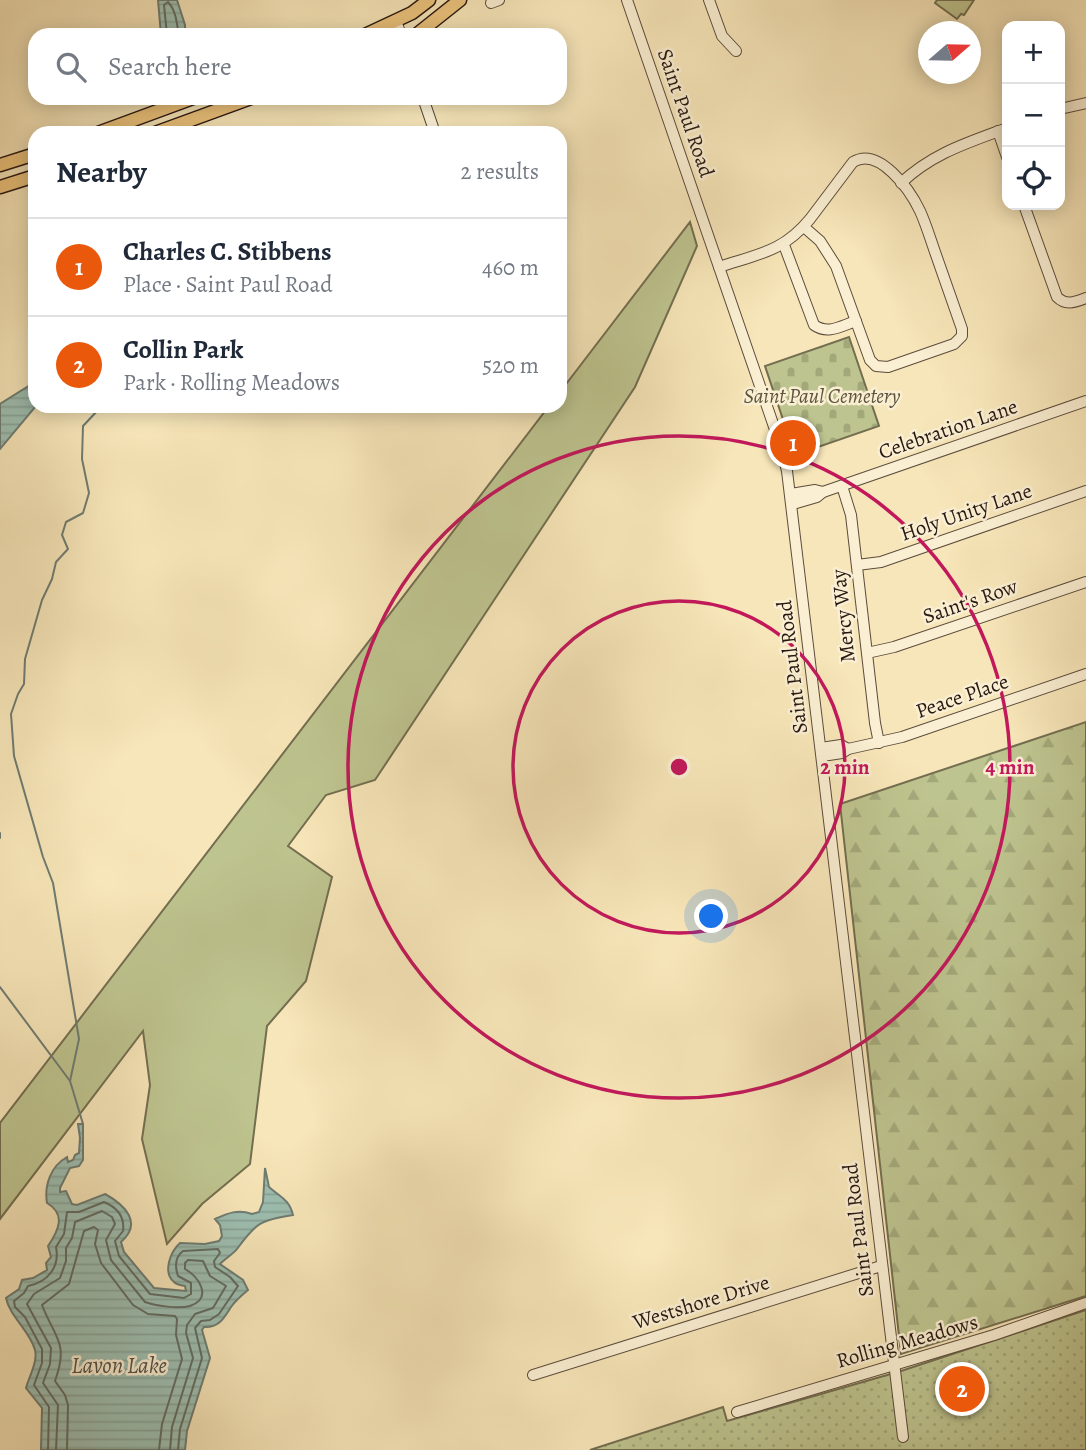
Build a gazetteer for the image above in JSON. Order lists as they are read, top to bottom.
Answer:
{
  "streets": {
    "street": [
      "Saint Paul Road",
      "Celebration Lane",
      "Holy Unity Lane",
      "Saint's Row",
      "Mercy Way",
      "Peace Place",
      "Westshore Drive",
      "Rolling Meadows"
    ]
  },
  "crossings": [
    ["Saint Paul Road", "Celebration Lane"],
    ["Saint Paul Road", "Peace Place"],
    ["Saint Paul Road", "Westshore Drive"],
    ["Saint Paul Road", "Rolling Meadows"],
    ["Celebration Lane", "Mercy Way"],
    ["Holy Unity Lane", "Mercy Way"],
    ["Saint's Row", "Mercy Way"],
    ["Mercy Way", "Peace Place"]
  ],
  "water": ["Lavon Lake"],
  "parks": ["Saint Paul Cemetery"],
  "north": "right",
  "page": {
    "map_buttons": ["+", "−"],
    "search": "Search here",
    "heading": ["Nearby", "2 results"],
    "list": [
      {
        "mark": "1",
        "name": "Charles C. Stibbens",
        "note": "Place · Saint Paul Road",
        "value": "460 m"
      },
      {
        "mark": "2",
        "name": "Collin Park",
        "note": "Park · Rolling Meadows",
        "value": "520 m"
      }
    ],
    "pins": ["1", "2"]
  },
  "rings": ["2 min", "4 min"]
}
